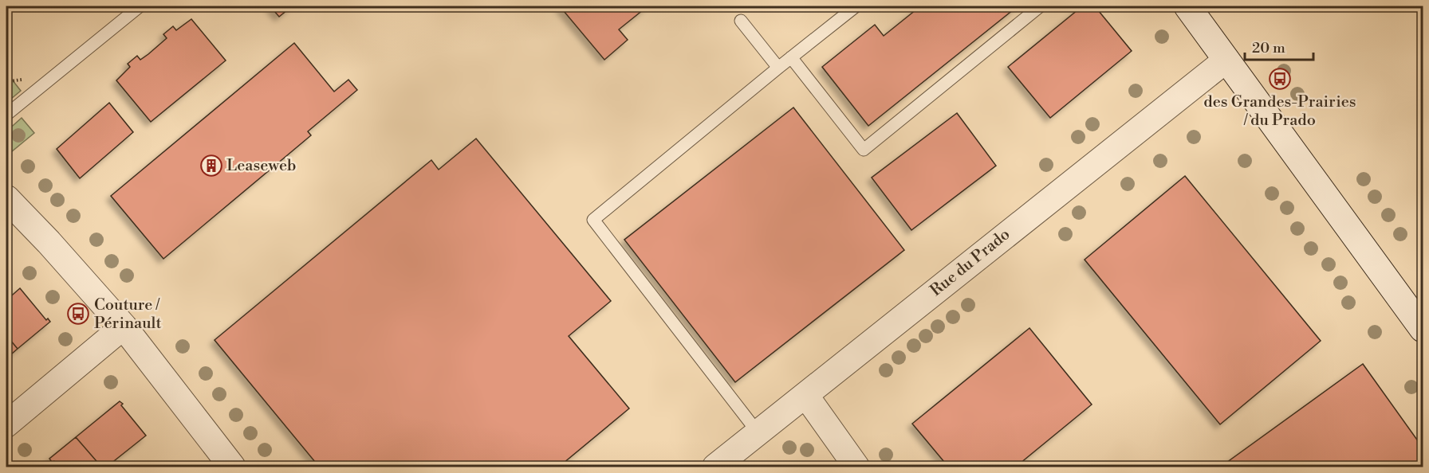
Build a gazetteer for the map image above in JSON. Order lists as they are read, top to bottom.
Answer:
{
  "streets": {
    "street": ["Rue du Prado"]
  },
  "places": {
    "bus stop": ["des Grandes-Prairies / du Prado", "Couture / Périnault"],
    "building": ["Leaseweb"]
  },
  "scale_bar": "20 m"
}
